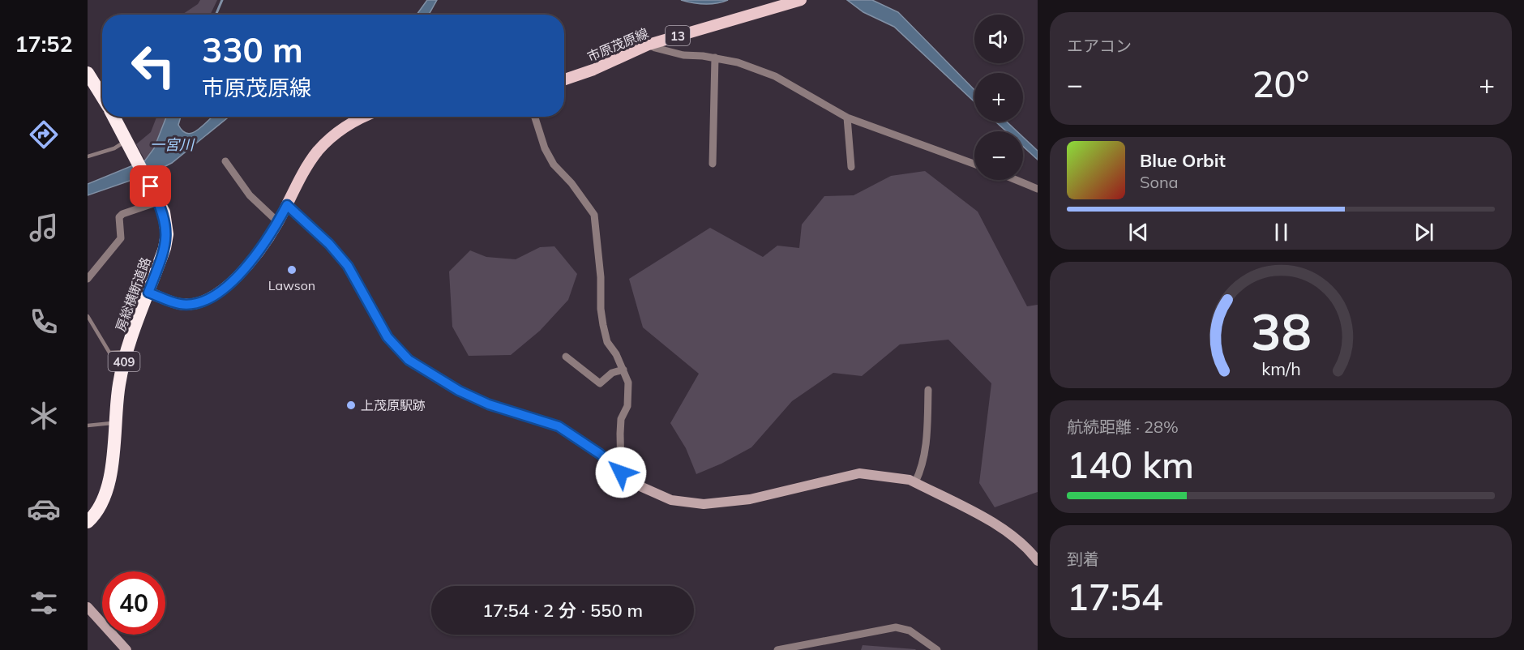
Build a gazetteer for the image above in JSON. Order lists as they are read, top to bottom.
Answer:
{
  "streets": {
    "highway": ["房総横断道路", "409"],
    "main road": ["13", "市原茂原線"]
  },
  "water": ["一宮川"],
  "places": ["Lawson", "上茂原駅跡"],
  "page": {
    "tabs": "17:52",
    "tile": [
      "エアコン",
      ["航続距離 · 28%", "140 km"],
      ["到着", "17:54"]
    ],
    "map_buttons": ["+", "−"],
    "turn": ["330 m", "市原茂原線"],
    "heat": ["−", "20°", "+"],
    "song": ["Blue Orbit", "Sona"],
    "limit": "40",
    "trip": "17:54 · 2 分 · 550 m",
    "gauge": ["38", "km/h"]
  }
}
